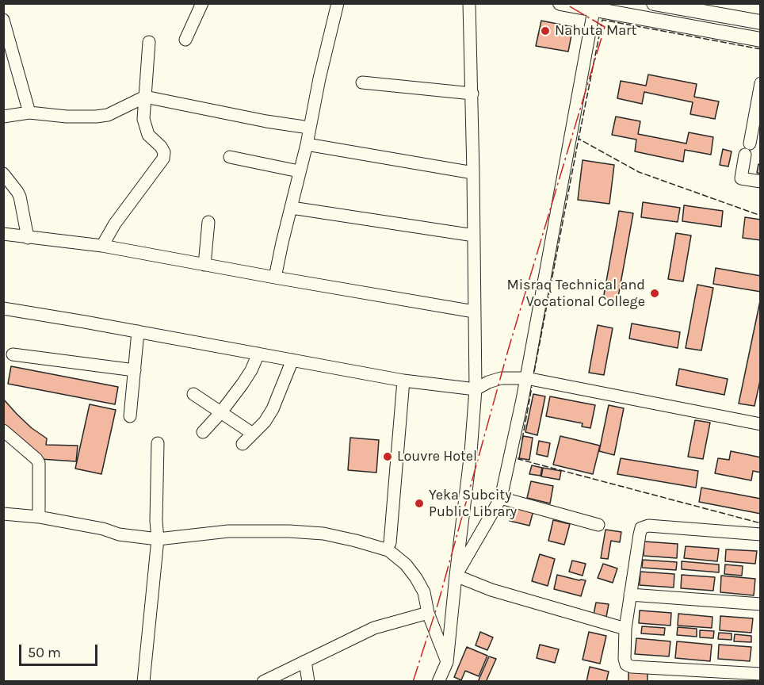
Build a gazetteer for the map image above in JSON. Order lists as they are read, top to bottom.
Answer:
{
  "places": [
    "Nahuta Mart",
    "Misraq Technical and Vocational College",
    "Louvre Hotel",
    "Yeka Subcity Public Library"
  ],
  "scale_bar": "50 m"
}
